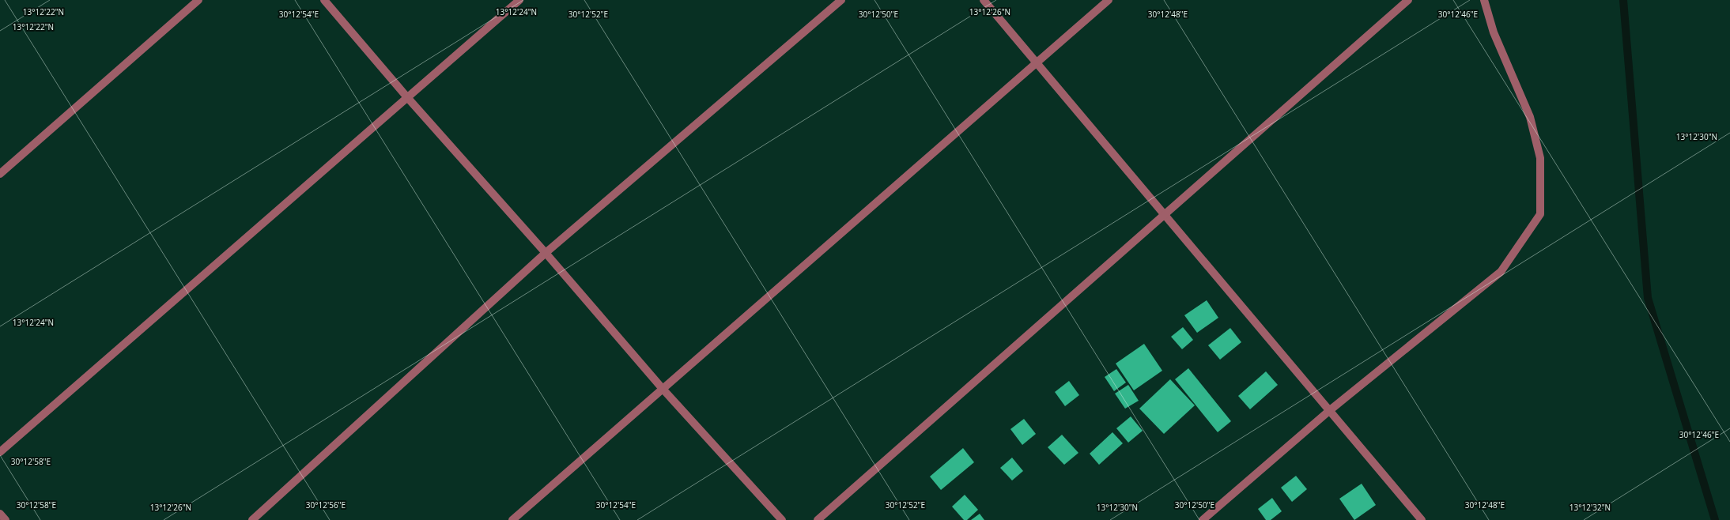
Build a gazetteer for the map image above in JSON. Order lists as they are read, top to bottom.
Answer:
{
  "coordinates": [
    "13°12'22\"N",
    "13°12'26\"N",
    "13°12'24\"N",
    "30°12'54\"E",
    "30°12'52\"E",
    "30°12'50\"E",
    "30°12'48\"E",
    "30°12'46\"E",
    "13°12'30\"N",
    "30°12'58\"E",
    "30°12'56\"E",
    "13°12'32\"N"
  ]
}
